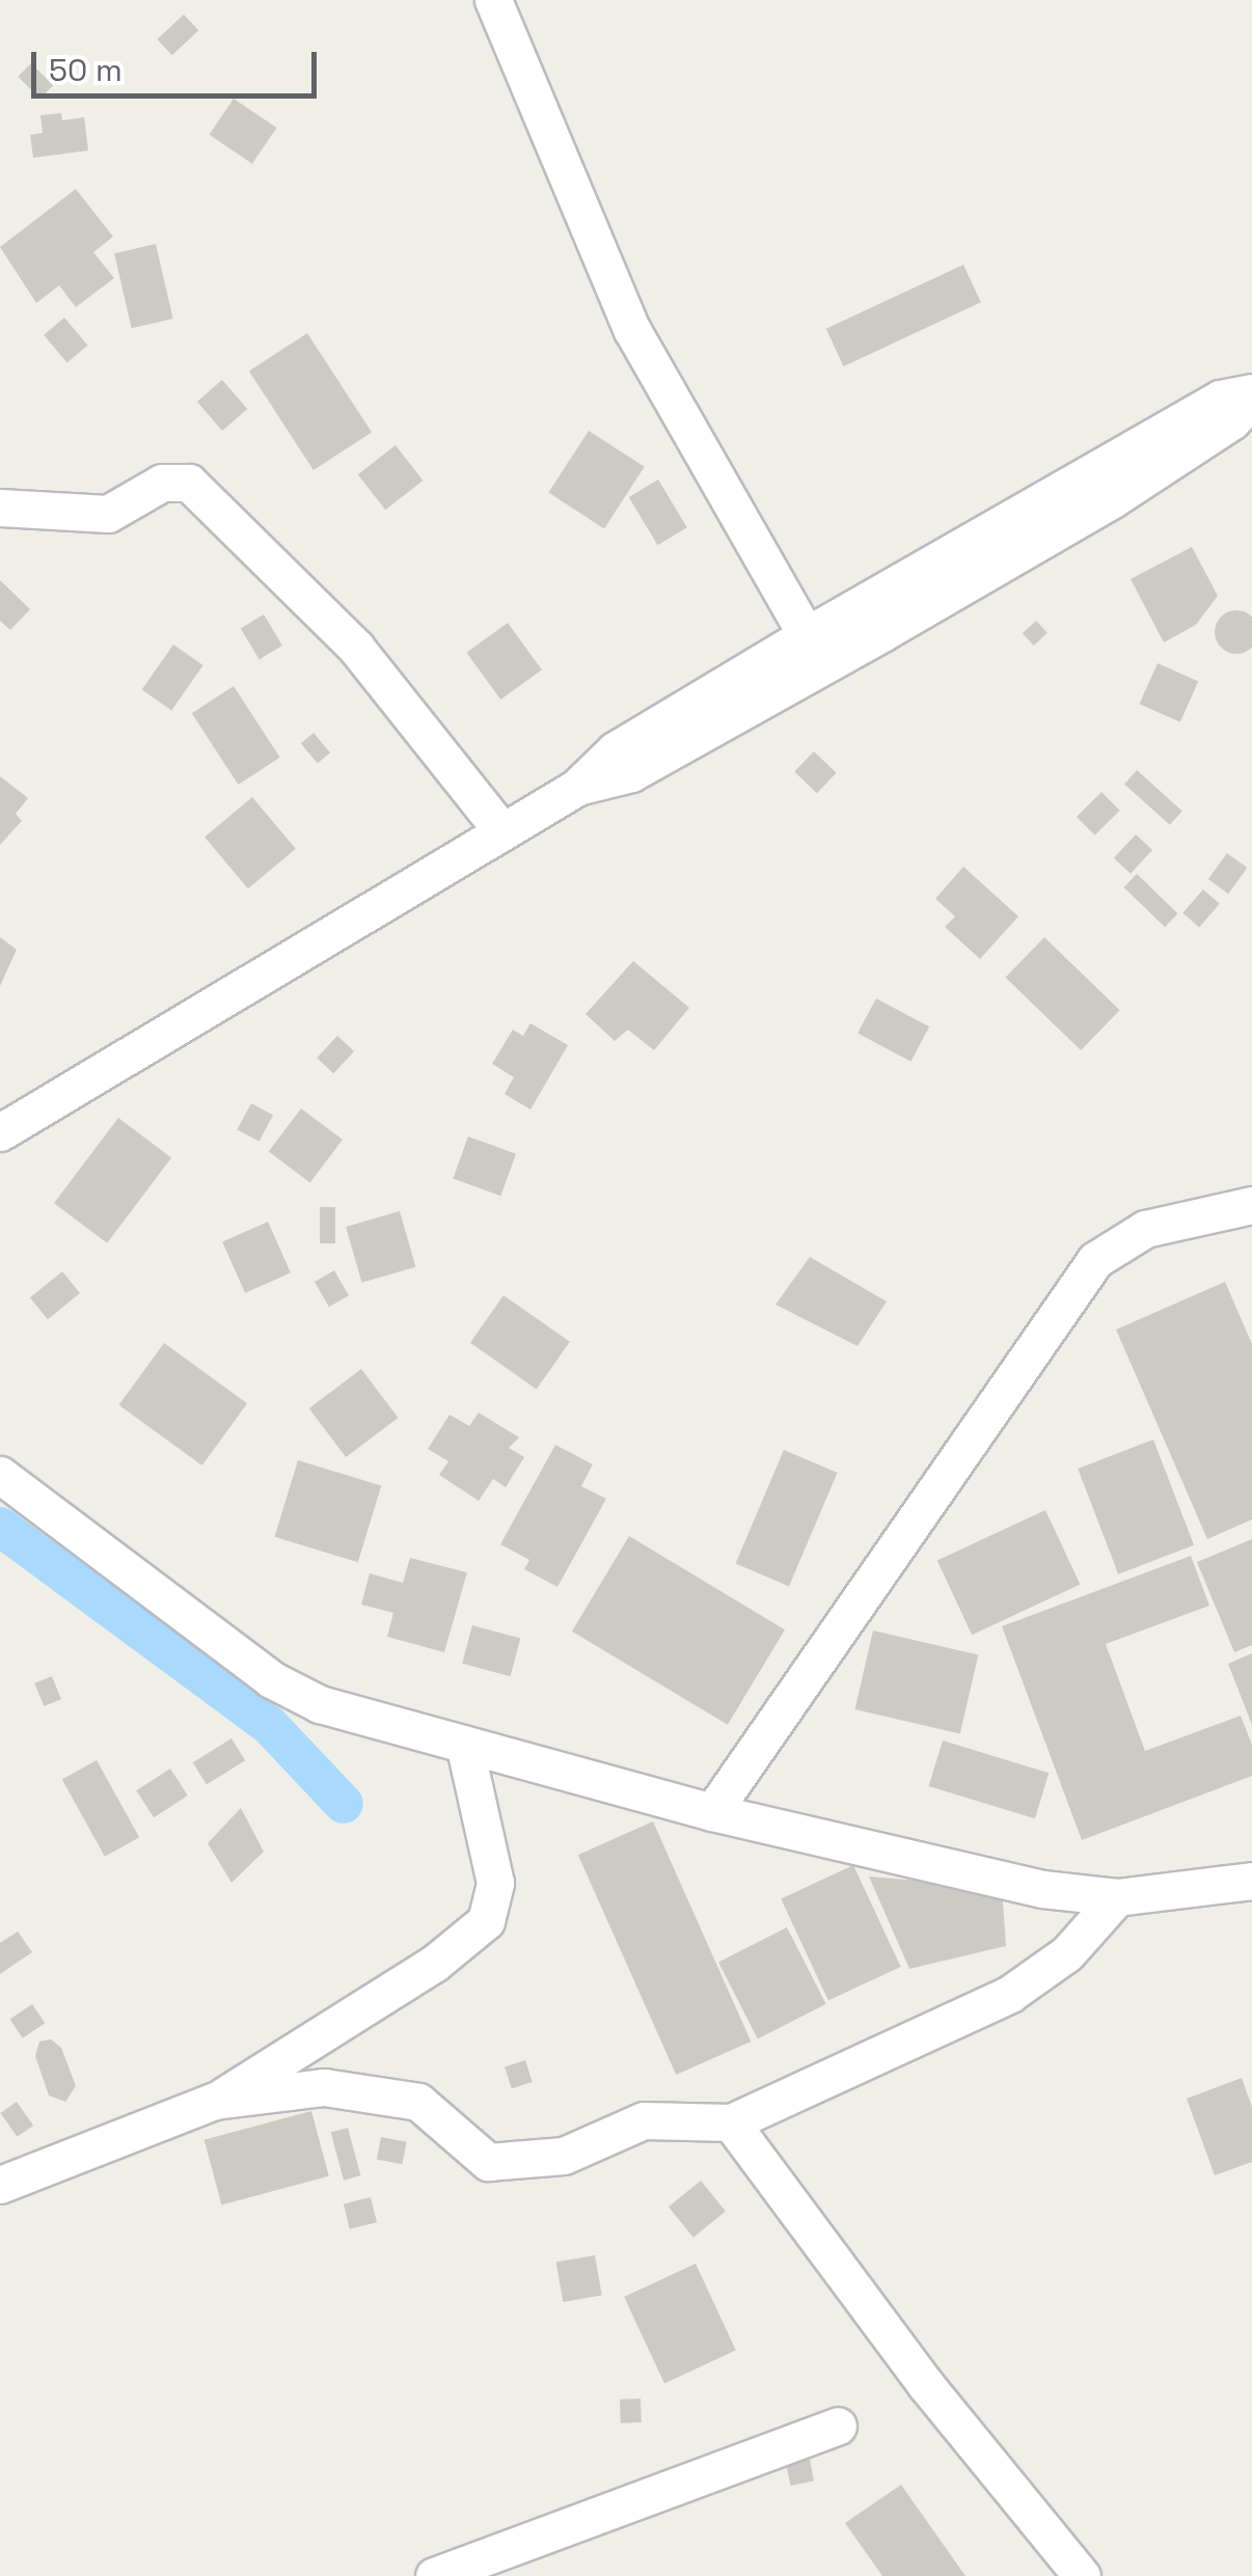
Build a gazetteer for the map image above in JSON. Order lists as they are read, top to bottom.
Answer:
{
  "scale_bar": "50 m"
}
